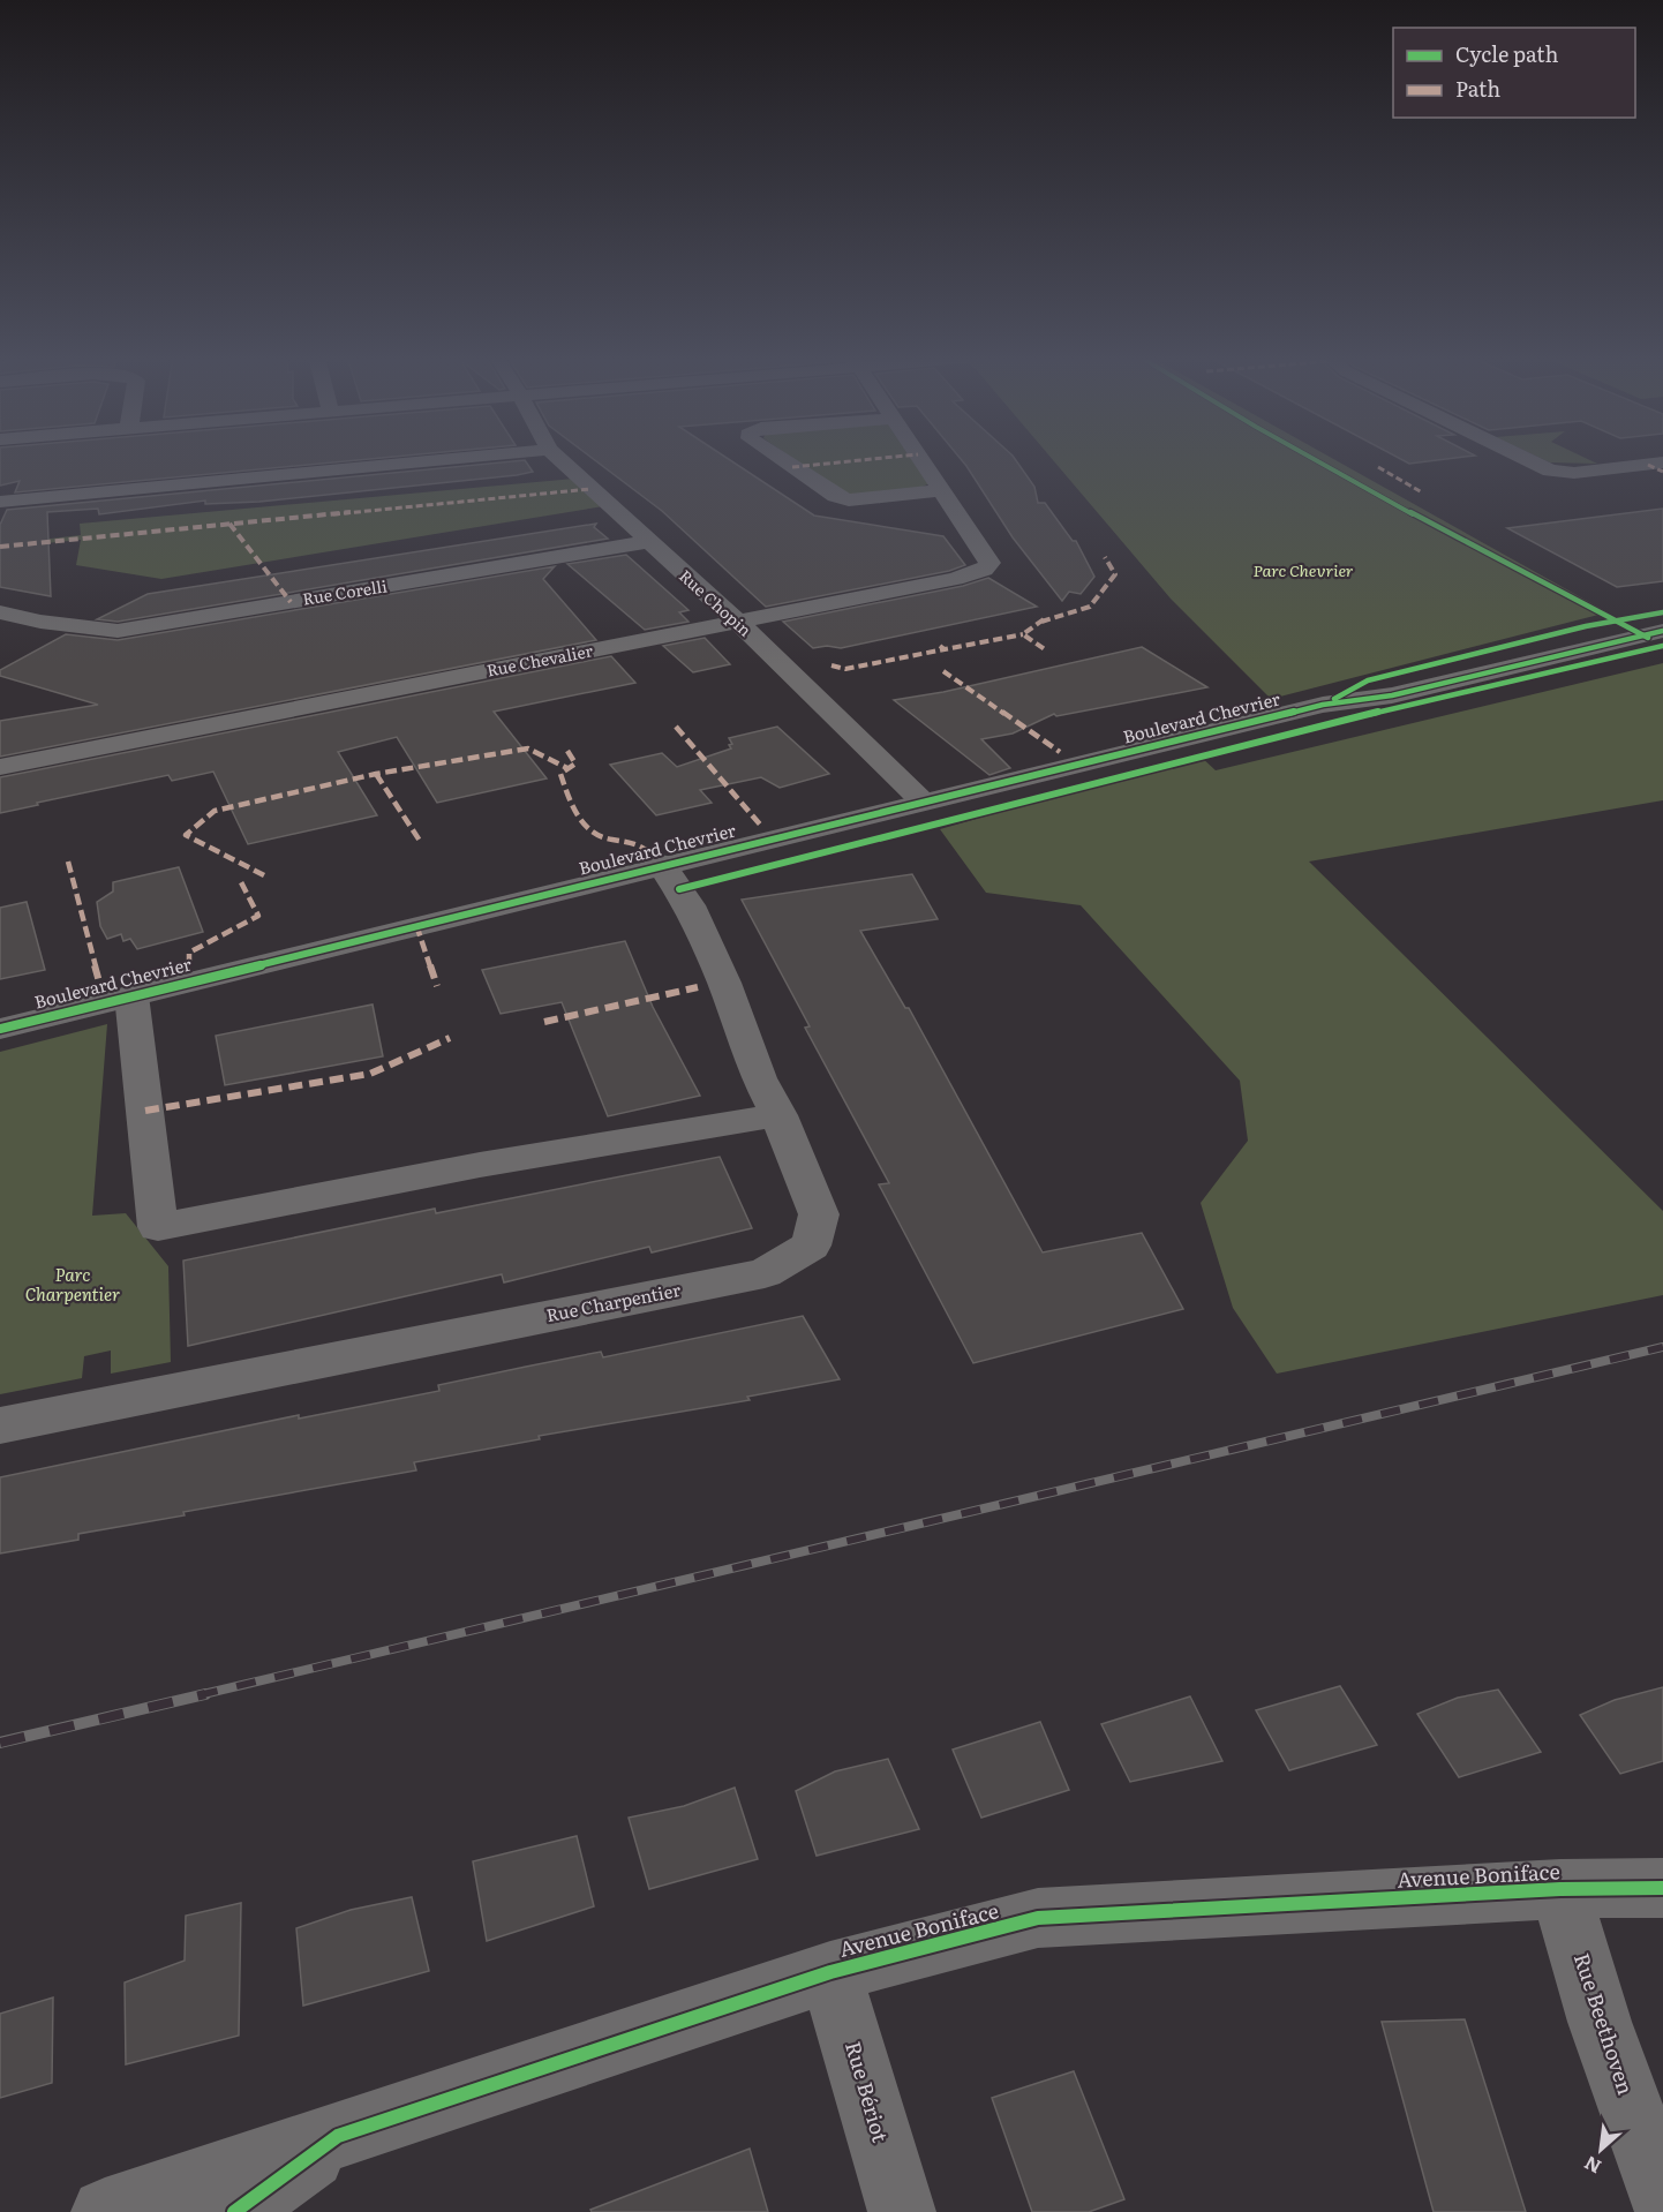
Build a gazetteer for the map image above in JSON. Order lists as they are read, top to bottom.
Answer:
{
  "streets": {
    "street": [
      "Rue Corelli",
      "Rue Chopin",
      "Rue Chevalier",
      "Boulevard Chevrier",
      "Rue Charpentier",
      "Avenue Boniface",
      "Rue Beethoven",
      "Rue Bériot"
    ]
  },
  "crossings": [
    ["Rue Corelli", "Rue Chopin"],
    ["Rue Chopin", "Rue Chevalier"],
    ["Rue Chopin", "Boulevard Chevrier"],
    ["Boulevard Chevrier", "Rue Charpentier"],
    ["Avenue Boniface", "Rue Beethoven"],
    ["Avenue Boniface", "Rue Bériot"]
  ],
  "parks": ["Parc Chevrier", "Parc Charpentier"],
  "legend": ["Cycle path", "Path"],
  "north": "bottom left"
}
